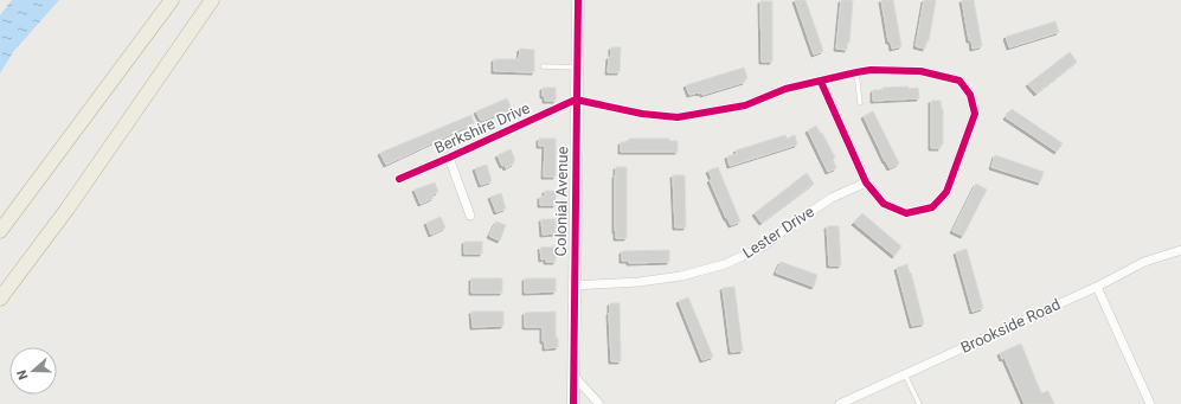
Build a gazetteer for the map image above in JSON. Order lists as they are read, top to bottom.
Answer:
{
  "streets": {
    "street": [
      "Berkshire Drive",
      "Colonial Avenue",
      "Lester Drive",
      "Brookside Road"
    ]
  },
  "crossings": [
    ["Berkshire Drive", "Colonial Avenue"],
    ["Colonial Avenue", "Lester Drive"]
  ],
  "north": "left"
}
